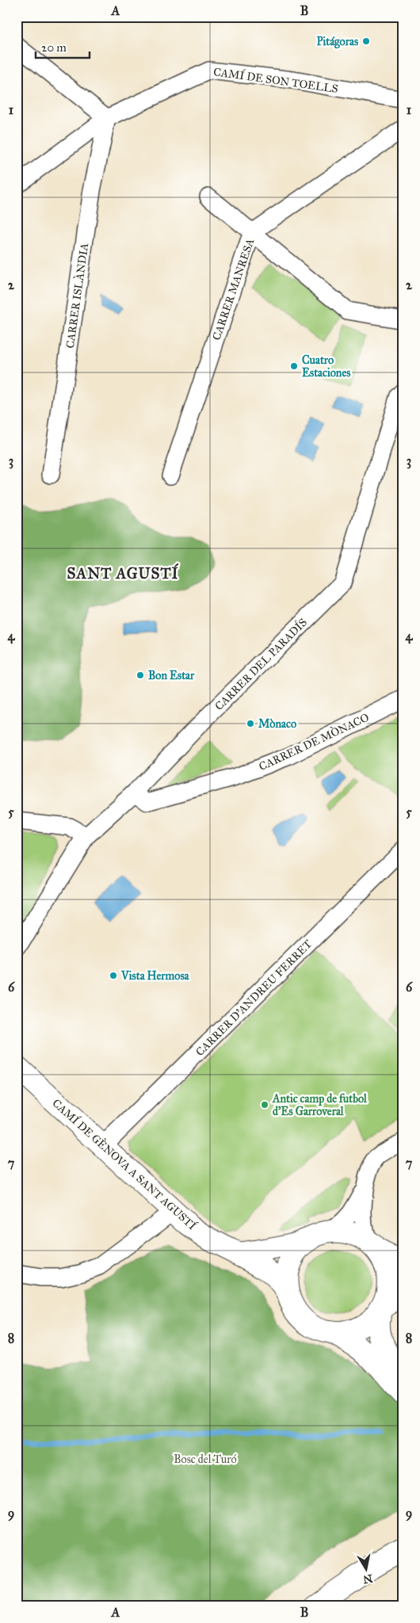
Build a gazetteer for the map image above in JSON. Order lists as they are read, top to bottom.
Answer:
{
  "streets": {
    "main road": ["CAMÍ DE GÈNOVA A SANT AGUSTÍ"],
    "street": [
      "CAMÍ DE SON TOELLS",
      "CARRER MANRESA",
      "CARRER ISLÀNDIA",
      "CARRER DEL PARADÍS",
      "CARRER DE MÒNACO",
      "CARRER D'ANDREU FERRET"
    ]
  },
  "crossings": [
    ["CAMÍ DE SON TOELLS", "CARRER ISLÀNDIA"],
    ["CARRER DEL PARADÍS", "CARRER DE MÒNACO"],
    ["CARRER D'ANDREU FERRET", "CAMÍ DE GÈNOVA A SANT AGUSTÍ"]
  ],
  "districts": ["SANT AGUSTÍ"],
  "parks": ["Bosc del Turó"],
  "places": [
    "Pitágoras",
    "Cuatro Estaciones",
    "Bon Estar",
    "Mònaco",
    "Vista Hermosa",
    "Antic camp de futbol d'Es Garroveral"
  ],
  "scale_bar": "20 m",
  "north": "bottom",
  "grid": {
    "columns": ["A", "B"],
    "rows": [
      "1",
      "2",
      "3",
      "4",
      "5",
      "6",
      "7",
      "8",
      "9"
    ]
  }
}
